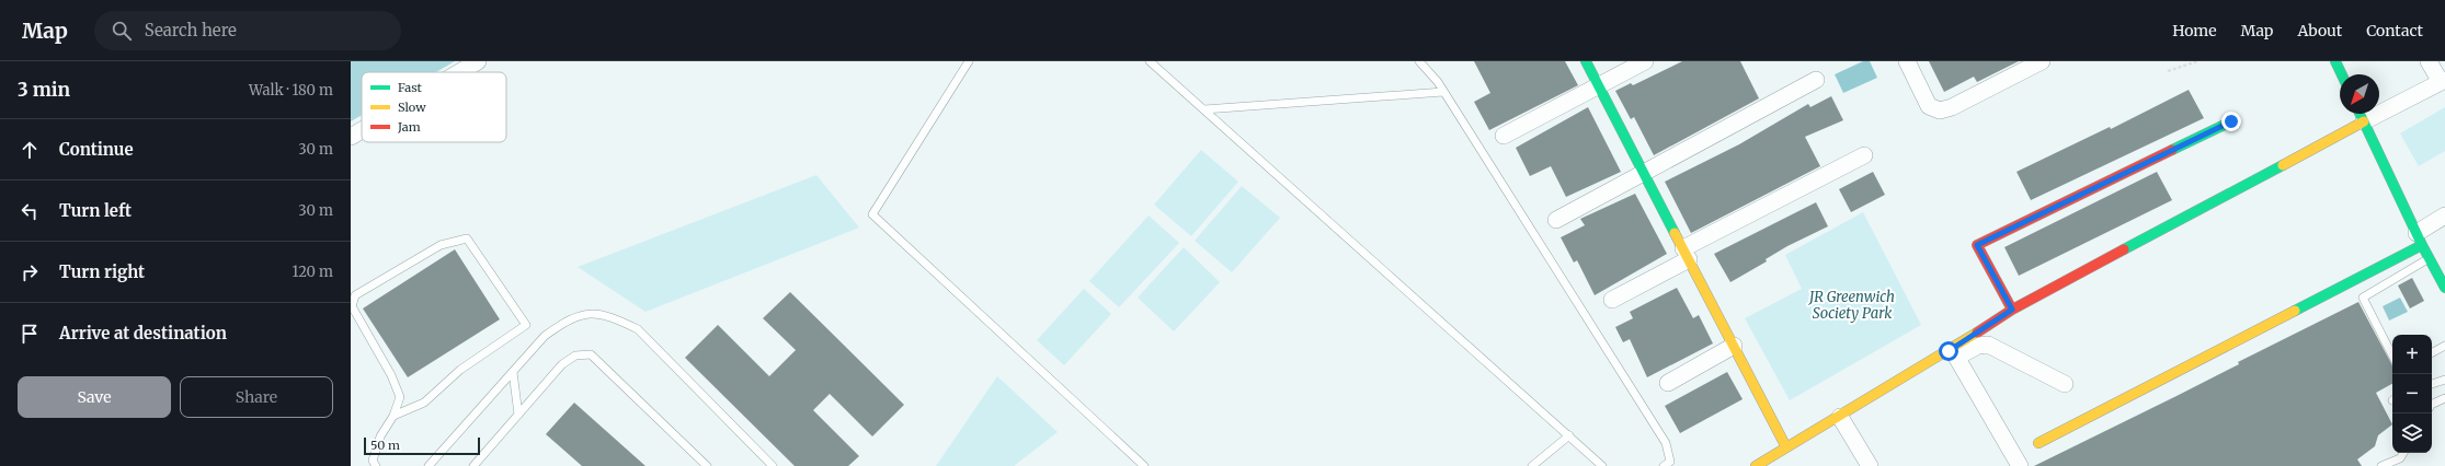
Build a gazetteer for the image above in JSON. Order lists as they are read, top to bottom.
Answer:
{
  "parks": ["JR Greenwich Society Park"],
  "legend": ["Fast", "Slow", "Jam"],
  "scale_bar": "50 m",
  "north": "bottom left",
  "page": {
    "header": "Map",
    "search": "Search here",
    "nav": [
      "Home",
      "Map",
      "About",
      "Contact"
    ],
    "heading": ["3 min", "Walk · 180 m"],
    "list": [
      ["Continue", "30 m"],
      ["Turn left", "30 m"],
      ["Turn right", "120 m"],
      "Arrive at destination"
    ],
    "map_buttons": ["+", "−"],
    "buttons": ["Save", "Share"],
    "scale": "50 m"
  }
}
